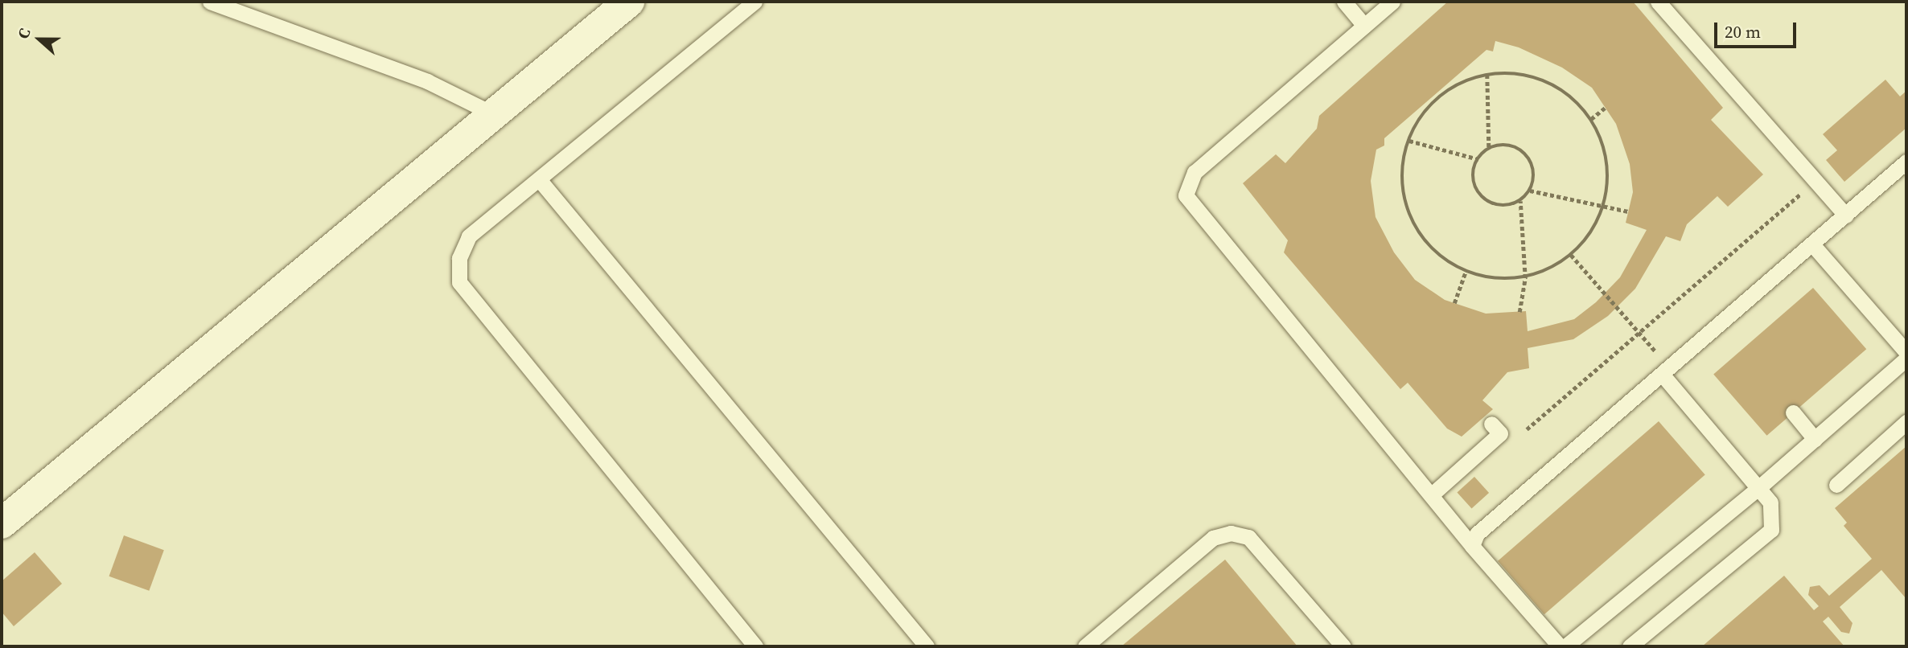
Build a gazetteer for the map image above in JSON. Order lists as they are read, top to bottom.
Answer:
{
  "scale_bar": "20 m",
  "north": "left"
}
